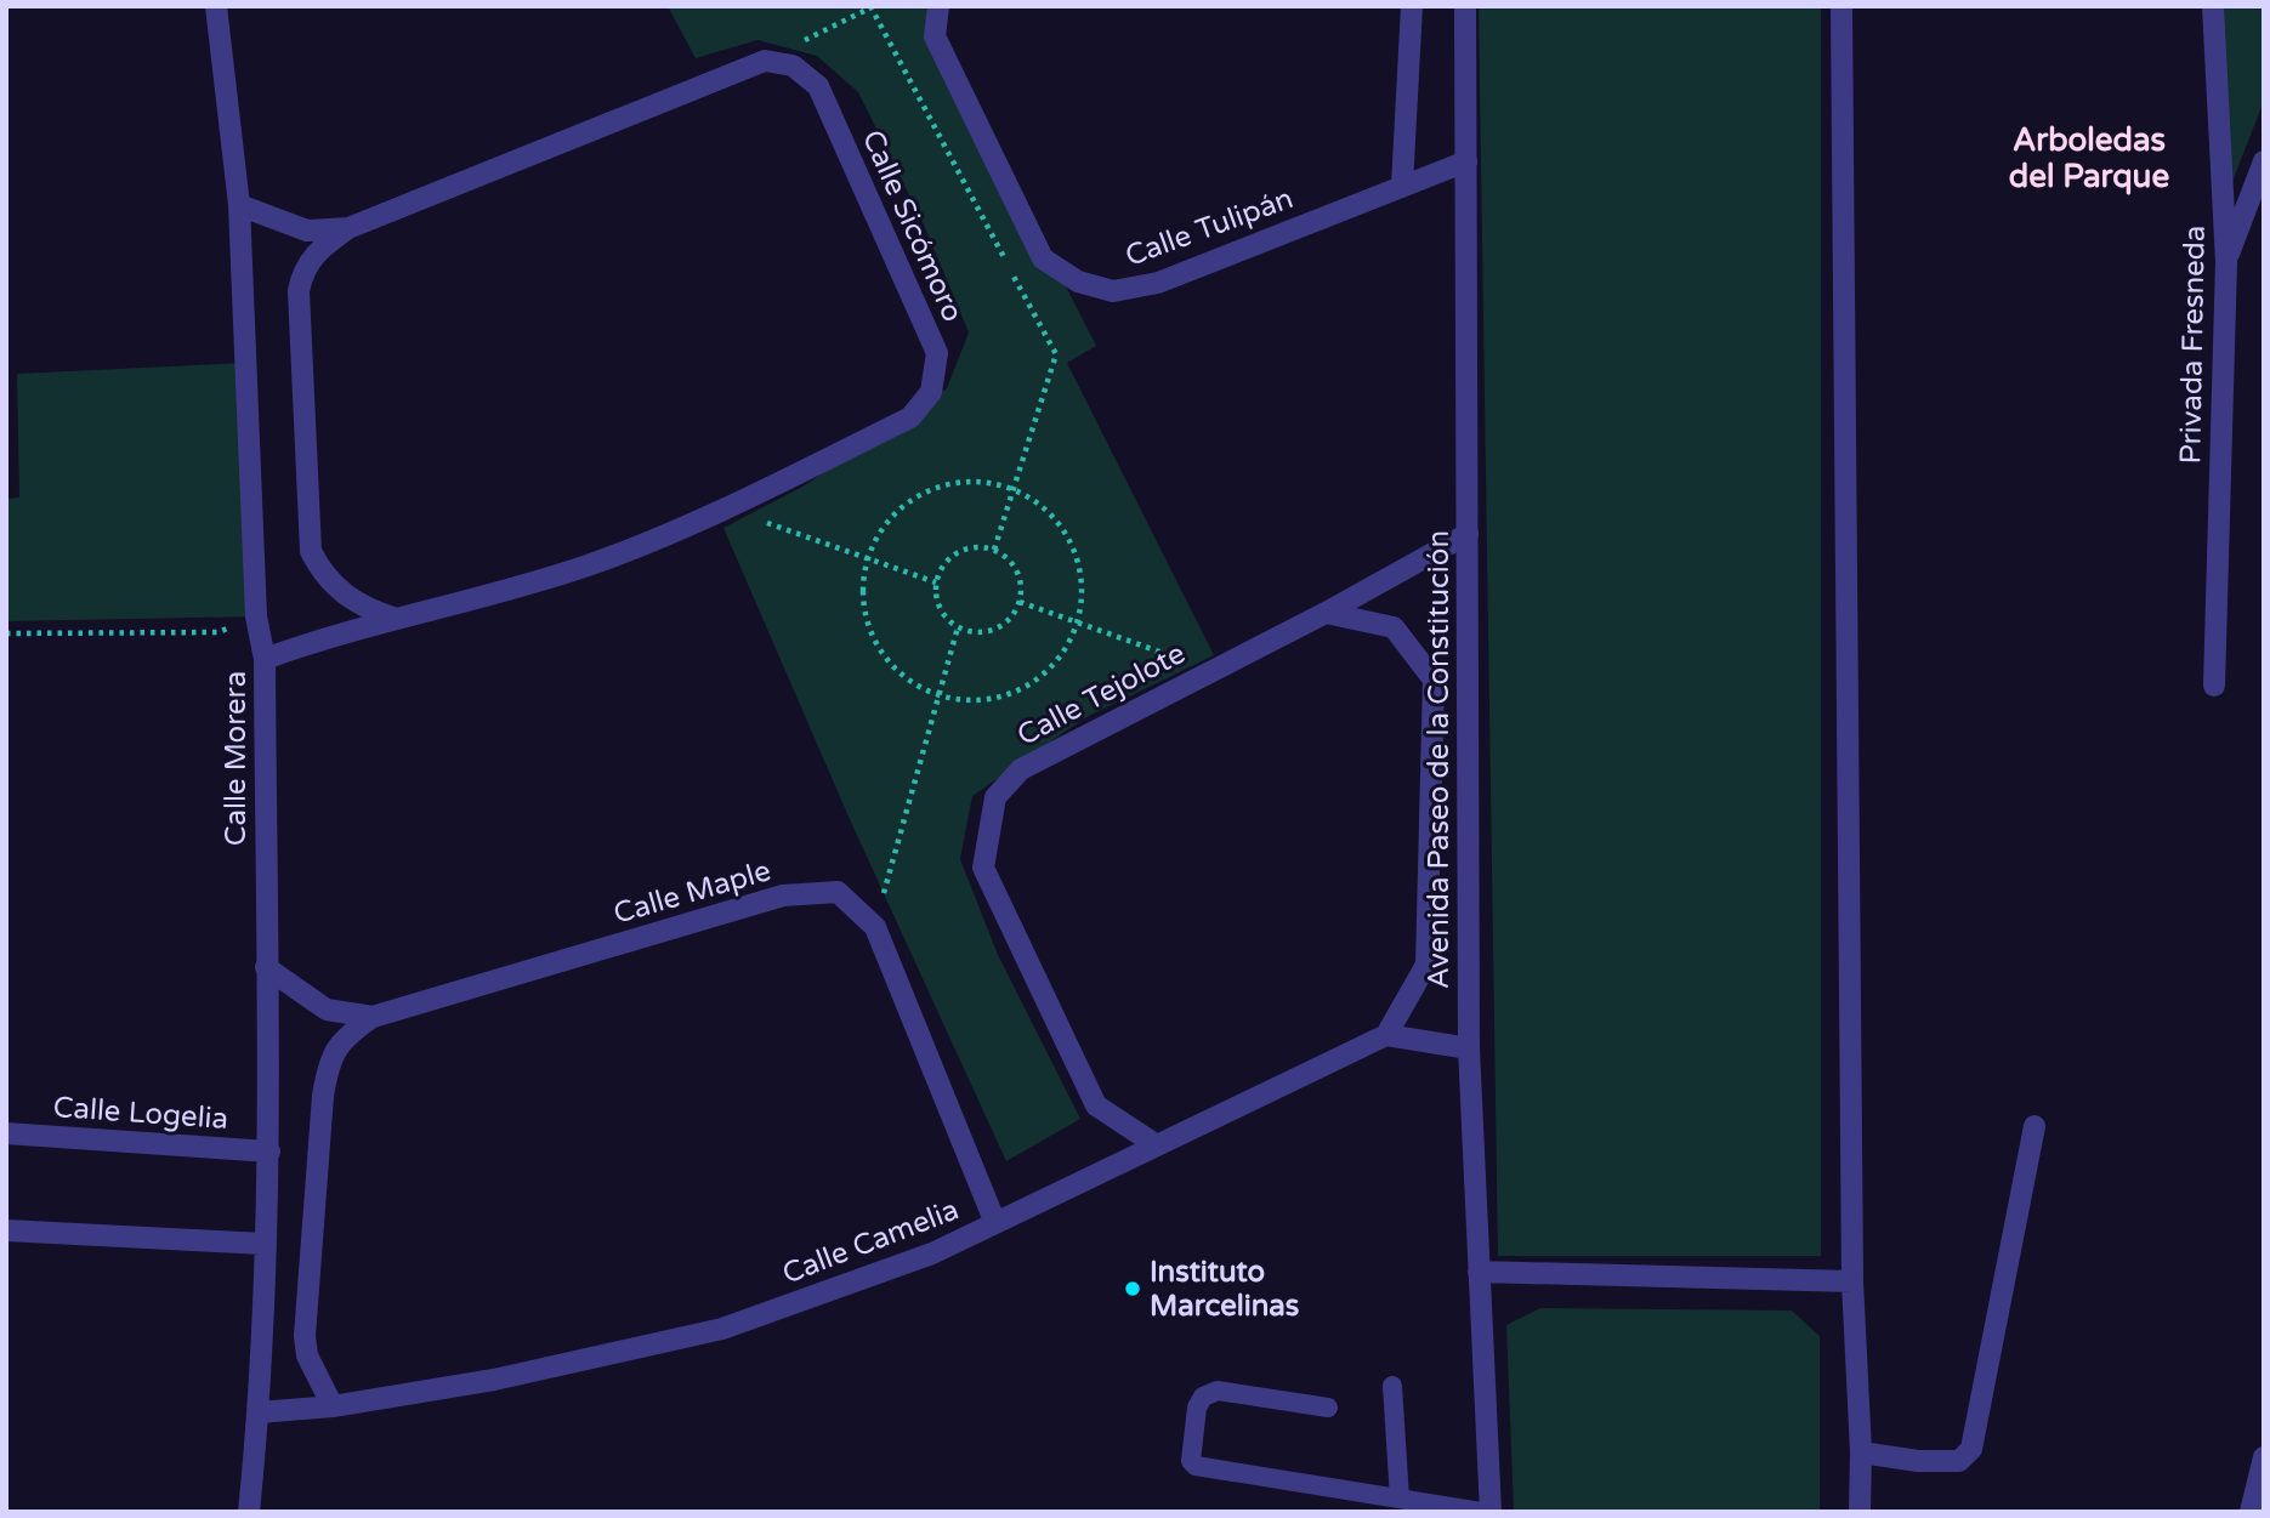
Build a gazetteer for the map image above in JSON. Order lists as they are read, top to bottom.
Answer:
{
  "streets": {
    "street": [
      "Calle Sicómoro",
      "Calle Tulipán",
      "Privada Fresneda",
      "Calle Tejolote",
      "Calle Morera",
      "Avenida Paseo de la Constitución",
      "Calle Maple",
      "Calle Logelia",
      "Calle Camelia"
    ]
  },
  "crossings": [
    ["Calle Sicómoro", "Calle Morera"],
    ["Calle Tulipán", "Avenida Paseo de la Constitución"],
    ["Calle Tejolote", "Avenida Paseo de la Constitución"],
    ["Calle Tejolote", "Calle Camelia"],
    ["Calle Morera", "Calle Maple"],
    ["Calle Morera", "Calle Logelia"],
    ["Calle Morera", "Calle Camelia"],
    ["Calle Maple", "Calle Camelia"]
  ],
  "districts": ["Arboledas del Parque"],
  "places": ["Instituto Marcelinas"]
}
